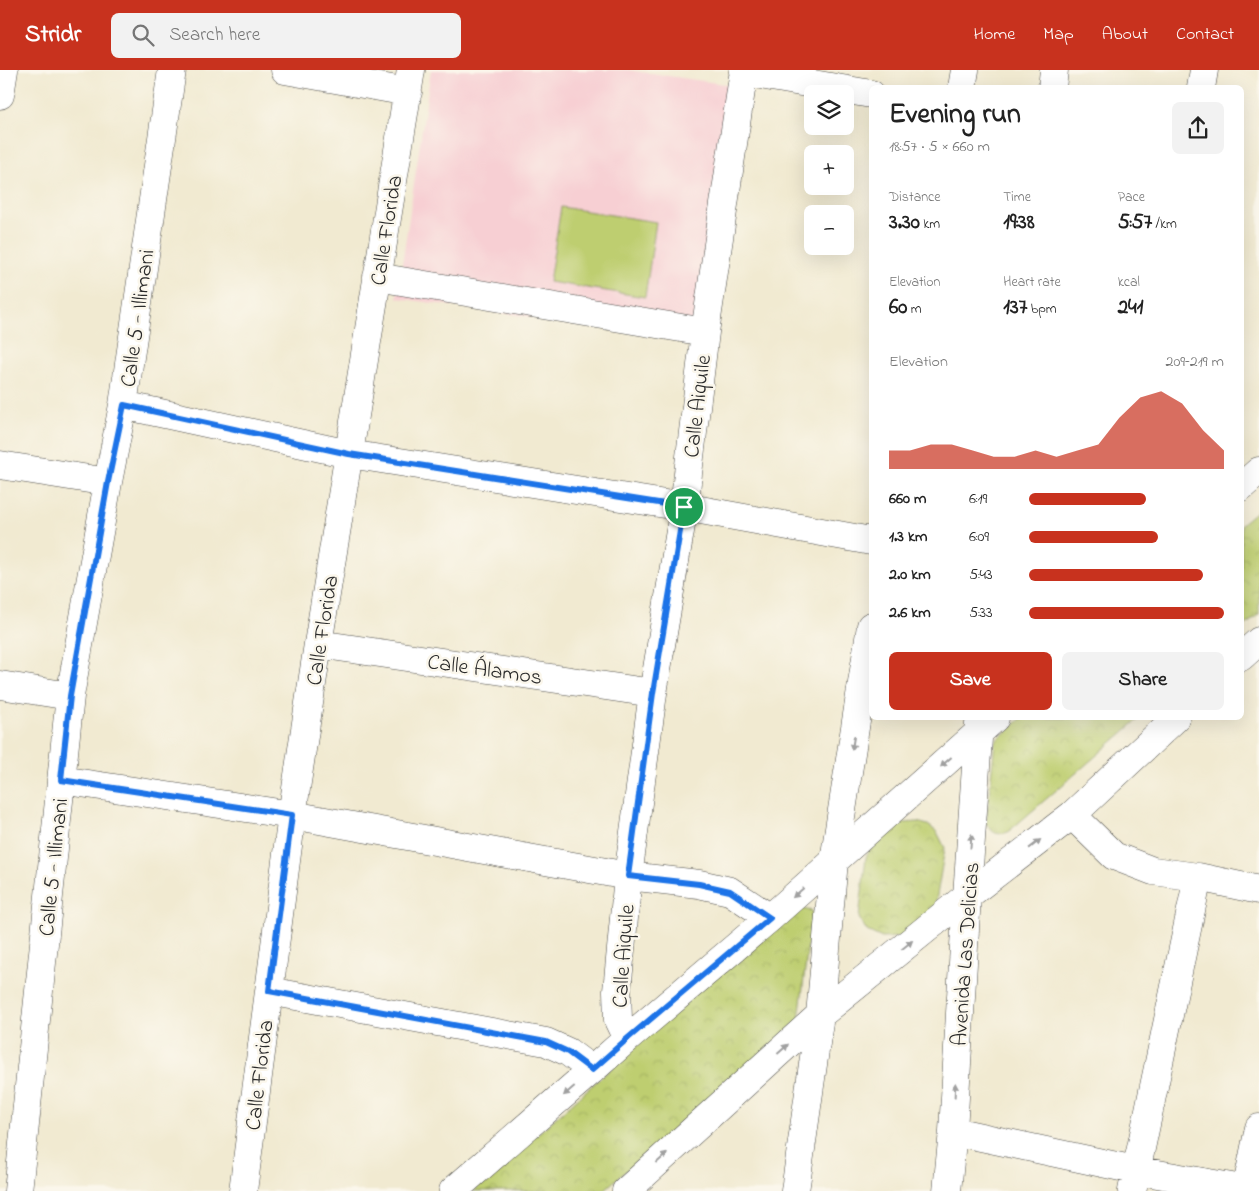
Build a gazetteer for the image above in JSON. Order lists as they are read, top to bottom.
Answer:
{
  "streets": {
    "street": [
      "Calle Florida",
      "Calle 5 - Illimani",
      "Calle Aiquile",
      "Calle Álamos",
      "Avenida Las Delicias"
    ]
  },
  "crossings": [
    ["Calle Florida", "Calle Álamos"],
    ["Calle Aiquile", "Calle Álamos"]
  ],
  "page": {
    "header": "Stridr",
    "search": "Search here",
    "nav": [
      "Home",
      "Map",
      "About",
      "Contact"
    ],
    "map_buttons": ["+", "−"],
    "heading": ["Evening run", "18:57 · 5 × 660 m"],
    "stats": [
      ["Distance", "3.30 km"],
      ["Time", "19:38"],
      ["Pace", "5:57 /km"],
      ["Elevation", "60 m"],
      ["Heart rate", "137 bpm"],
      ["kcal", "241"]
    ],
    "chart": ["Elevation", "209–219 m"],
    "list": [
      {
        "name": "660 m",
        "note": "6:19"
      },
      {
        "name": "1.3 km",
        "note": "6:09"
      },
      {
        "name": "2.0 km",
        "note": "5:43"
      },
      {
        "name": "2.6 km",
        "note": "5:33"
      }
    ],
    "buttons": ["Save", "Share"]
  }
}
